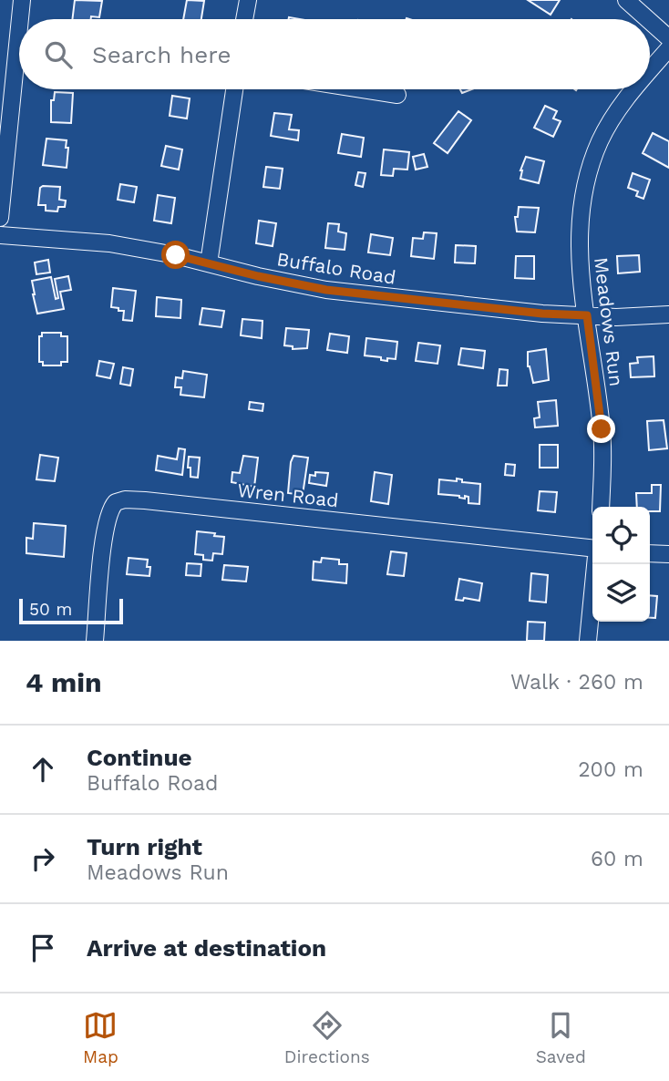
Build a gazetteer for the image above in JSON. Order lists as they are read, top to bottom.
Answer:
{
  "streets": {
    "street": ["Buffalo Road", "Meadows Run", "Wren Road"]
  },
  "crossings": [
    ["Buffalo Road", "Meadows Run"]
  ],
  "scale_bar": "50 m",
  "page": {
    "search": "Search here",
    "scale": "50 m",
    "heading": ["4 min", "Walk · 260 m"],
    "list": [
      ["Continue", "Buffalo Road", "200 m"],
      ["Turn right", "Meadows Run", "60 m"],
      "Arrive at destination"
    ],
    "nav": ["Map", "Directions", "Saved"]
  }
}
